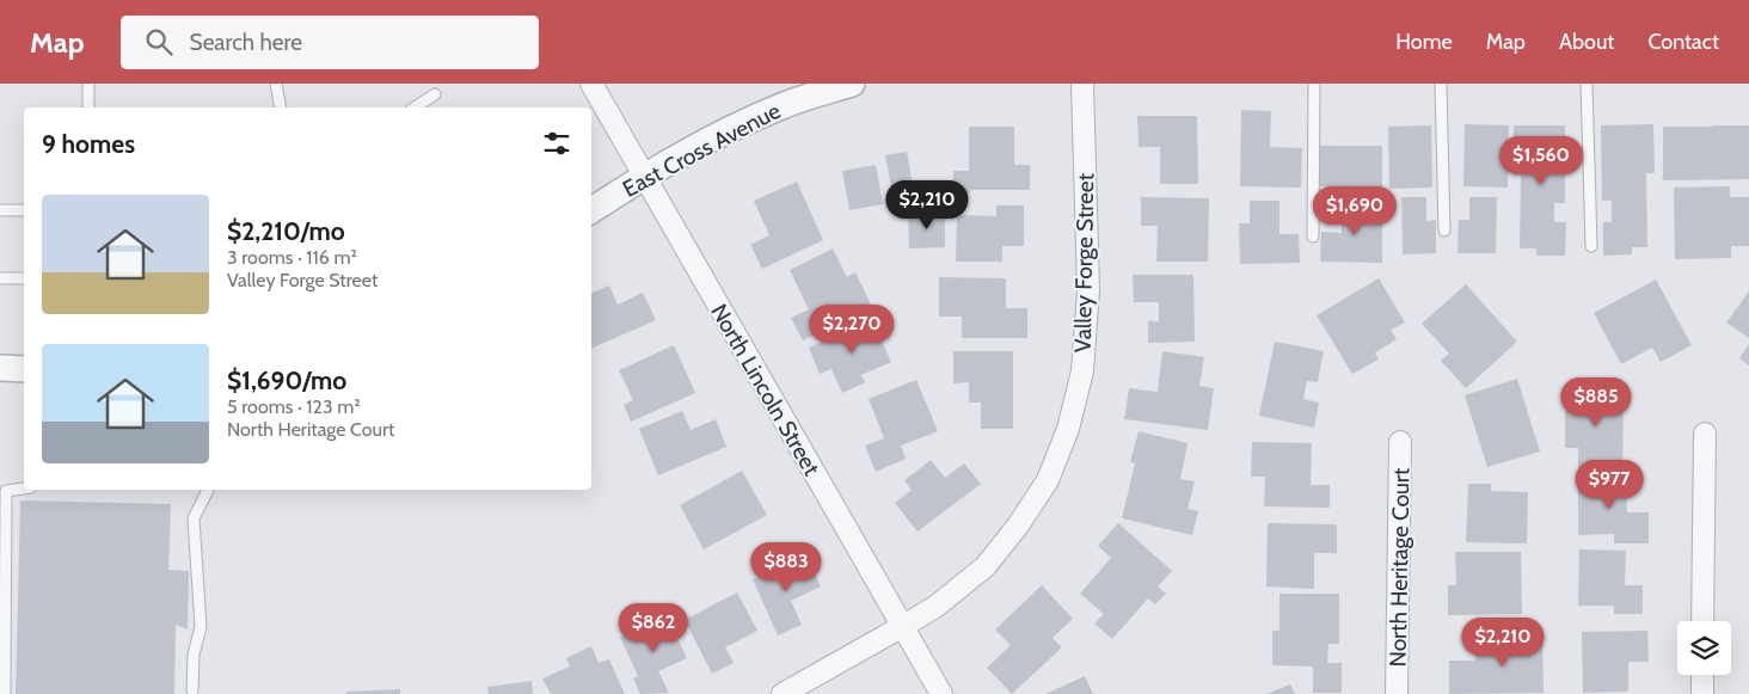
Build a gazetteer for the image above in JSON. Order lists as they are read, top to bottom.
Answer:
{
  "streets": {
    "street": [
      "East Cross Avenue",
      "Valley Forge Street",
      "North Lincoln Street",
      "North Heritage Court"
    ]
  },
  "crossings": [
    ["East Cross Avenue", "North Lincoln Street"],
    ["Valley Forge Street", "North Lincoln Street"]
  ],
  "page": {
    "header": "Map",
    "search": "Search here",
    "nav": [
      "Home",
      "Map",
      "About",
      "Contact"
    ],
    "heading": "9 homes",
    "price": [
      "$1,560",
      "$2,210",
      "$1,690",
      "$2,270",
      "$885",
      "$977",
      "$883",
      "$862",
      "$2,210"
    ],
    "list": [
      {
        "name": "$2,210/mo",
        "note": "3 rooms · 116 m² · Valley Forge Street"
      },
      {
        "name": "$1,690/mo",
        "note": "5 rooms · 123 m² · North Heritage Court"
      }
    ]
  }
}
